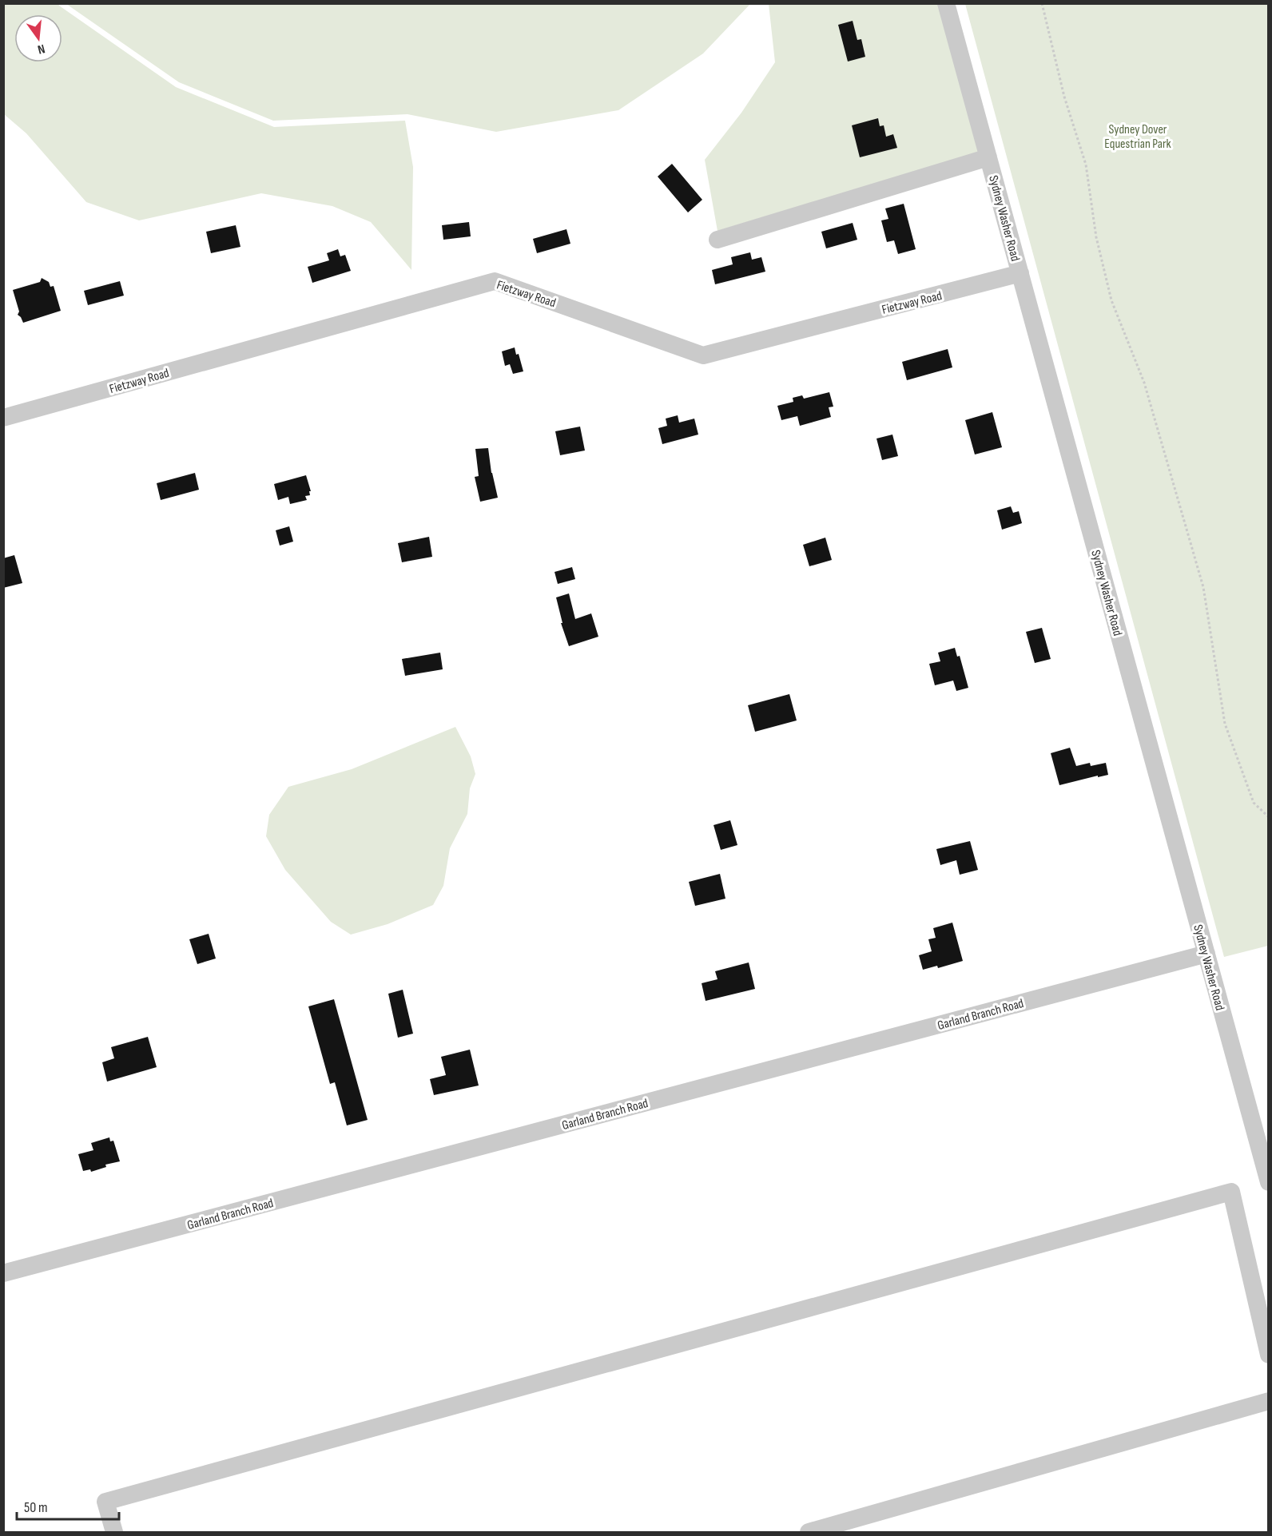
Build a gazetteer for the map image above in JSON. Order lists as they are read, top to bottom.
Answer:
{
  "streets": {
    "street": ["Sydney Washer Road", "Fietzway Road", "Garland Branch Road"]
  },
  "crossings": [
    ["Sydney Washer Road", "Fietzway Road"],
    ["Sydney Washer Road", "Garland Branch Road"]
  ],
  "parks": ["Sydney Dover Equestrian Park"],
  "scale_bar": "50 m",
  "north": "bottom"
}
